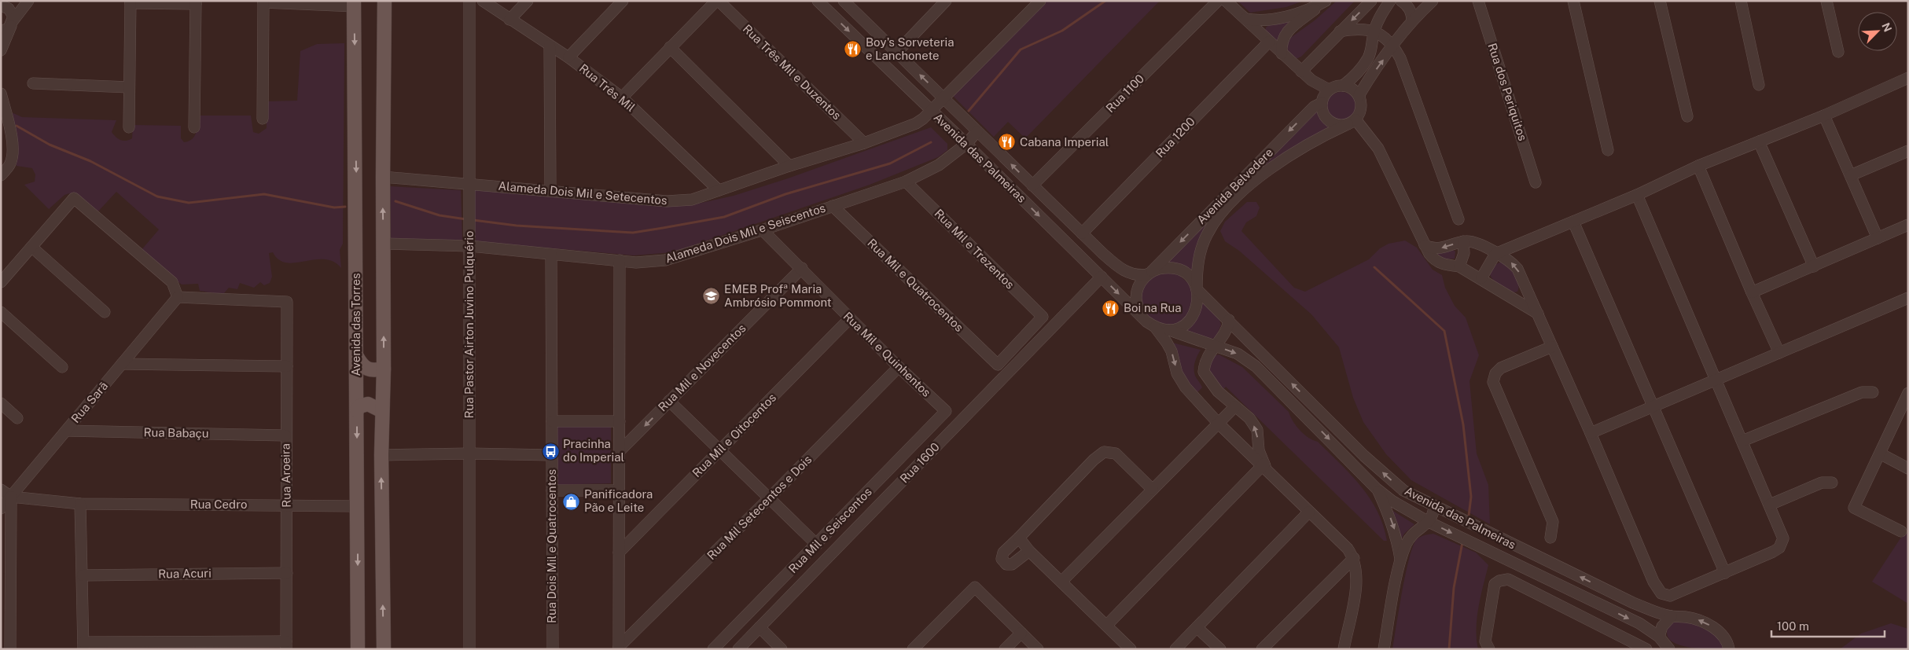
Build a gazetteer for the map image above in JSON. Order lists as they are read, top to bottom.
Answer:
{
  "streets": {
    "main road": ["Avenida das Torres"],
    "street": [
      "Rua Três Mil e Duzentos",
      "Rua Três Mil",
      "Rua dos Periquitos",
      "Rua 1100",
      "Rua 1200",
      "Avenida das Palmeiras",
      "Avenida Belvedere",
      "Alameda Dois Mil e Setecentos",
      "Alameda Dois Mil e Seiscentos",
      "Rua Mil e Trezentos",
      "Rua Mil e Quatrocentos",
      "Rua Pastor Airton Juvino Pulquério",
      "Rua Mil e Quinhentos",
      "Rua Mil e Novecentos",
      "Rua Sarã",
      "Rua Babaçu",
      "Rua Mil e Oitocentos",
      "Rua 1600",
      "Rua Aroeira",
      "Rua Cedro",
      "Rua Mil Setecentos e Dois",
      "Rua Mil e Seiscentos",
      "Rua Dois Mil e Quatrocentos",
      "Rua Acuri"
    ]
  },
  "crossings": [
    ["Rua Três Mil e Duzentos", "Alameda Dois Mil e Setecentos"],
    ["Rua Três Mil", "Alameda Dois Mil e Setecentos"],
    ["Rua 1100", "Avenida das Palmeiras"],
    ["Rua 1200", "Avenida das Palmeiras"],
    ["Avenida das Palmeiras", "Avenida Belvedere"],
    ["Avenida das Palmeiras", "Alameda Dois Mil e Setecentos"],
    ["Avenida das Palmeiras", "Alameda Dois Mil e Seiscentos"],
    ["Avenida das Palmeiras", "Rua 1600"],
    ["Alameda Dois Mil e Setecentos", "Rua Pastor Airton Juvino Pulquério"],
    ["Alameda Dois Mil e Seiscentos", "Rua Mil e Trezentos"],
    ["Alameda Dois Mil e Seiscentos", "Rua Mil e Quatrocentos"],
    ["Alameda Dois Mil e Seiscentos", "Rua Pastor Airton Juvino Pulquério"],
    ["Alameda Dois Mil e Seiscentos", "Rua Mil e Quinhentos"],
    ["Alameda Dois Mil e Seiscentos", "Rua Dois Mil e Quatrocentos"],
    ["Rua Mil e Trezentos", "Rua Mil e Quatrocentos"],
    ["Avenida das Torres", "Rua Cedro"],
    ["Rua Mil e Quinhentos", "Rua Mil e Novecentos"],
    ["Rua Mil e Quinhentos", "Rua Mil e Oitocentos"],
    ["Rua Mil e Quinhentos", "Rua Mil Setecentos e Dois"],
    ["Rua Mil e Quinhentos", "Rua Mil e Seiscentos"],
    ["Rua Sarã", "Rua Babaçu"],
    ["Rua Sarã", "Rua Aroeira"],
    ["Rua Sarã", "Rua Cedro"],
    ["Rua Babaçu", "Rua Aroeira"],
    ["Rua Aroeira", "Rua Cedro"],
    ["Rua Aroeira", "Rua Acuri"]
  ],
  "places": {
    "restaurant": ["Boy's Sorveteria e Lanchonete", "Cabana Imperial", "Boi na Rua"],
    "school or university": ["EMEB Profª Maria Ambrósio Pommont"],
    "bus stop": ["Pracinha do Imperial"],
    "shop": ["Panificadora Pão e Leite"]
  },
  "scale_bar": "100 m",
  "north": "top right"
}
